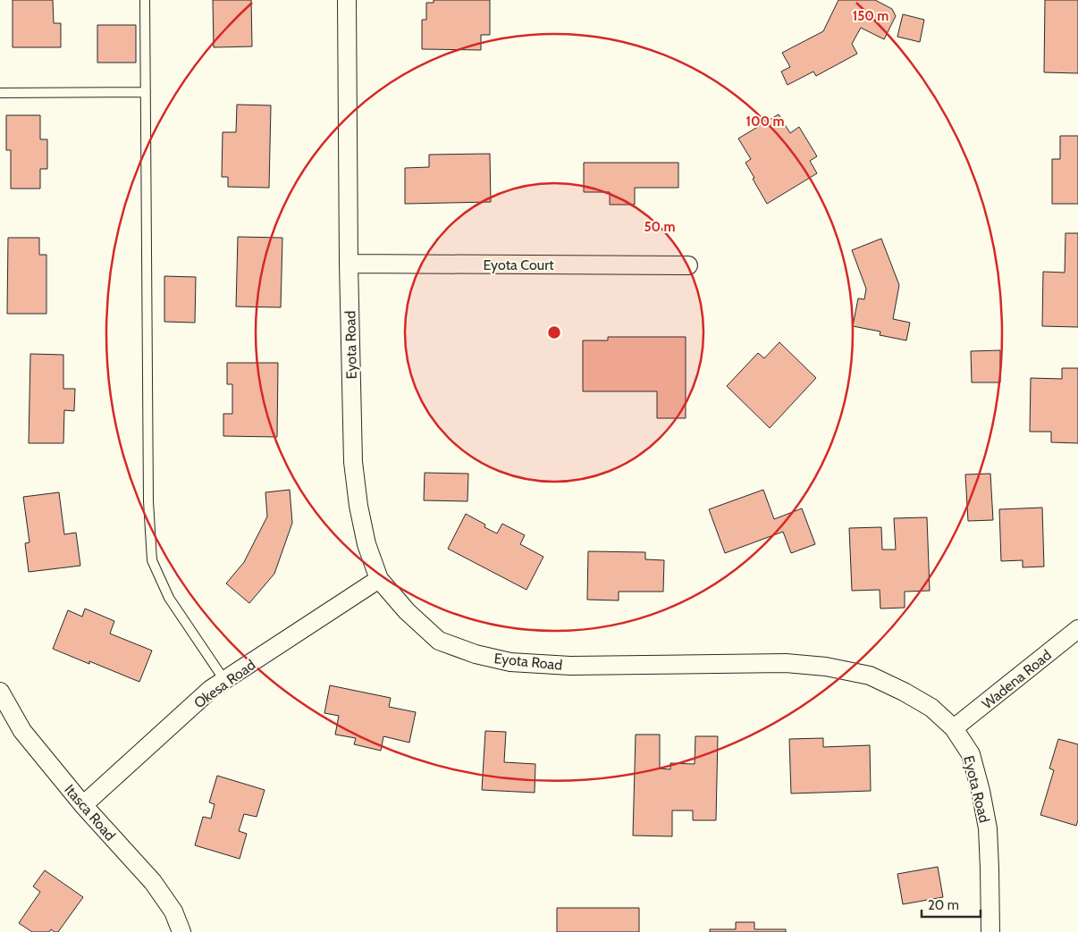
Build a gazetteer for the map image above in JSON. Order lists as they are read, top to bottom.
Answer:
{
  "streets": {
    "street": [
      "Eyota Court",
      "Eyota Road",
      "Wadena Road",
      "Okesa Road",
      "Itasca Road"
    ]
  },
  "crossings": [
    ["Eyota Court", "Eyota Road"],
    ["Eyota Road", "Wadena Road"],
    ["Eyota Road", "Okesa Road"],
    ["Okesa Road", "Itasca Road"]
  ],
  "scale_bar": "20 m",
  "rings": ["150 m", "100 m", "50 m"]
}
